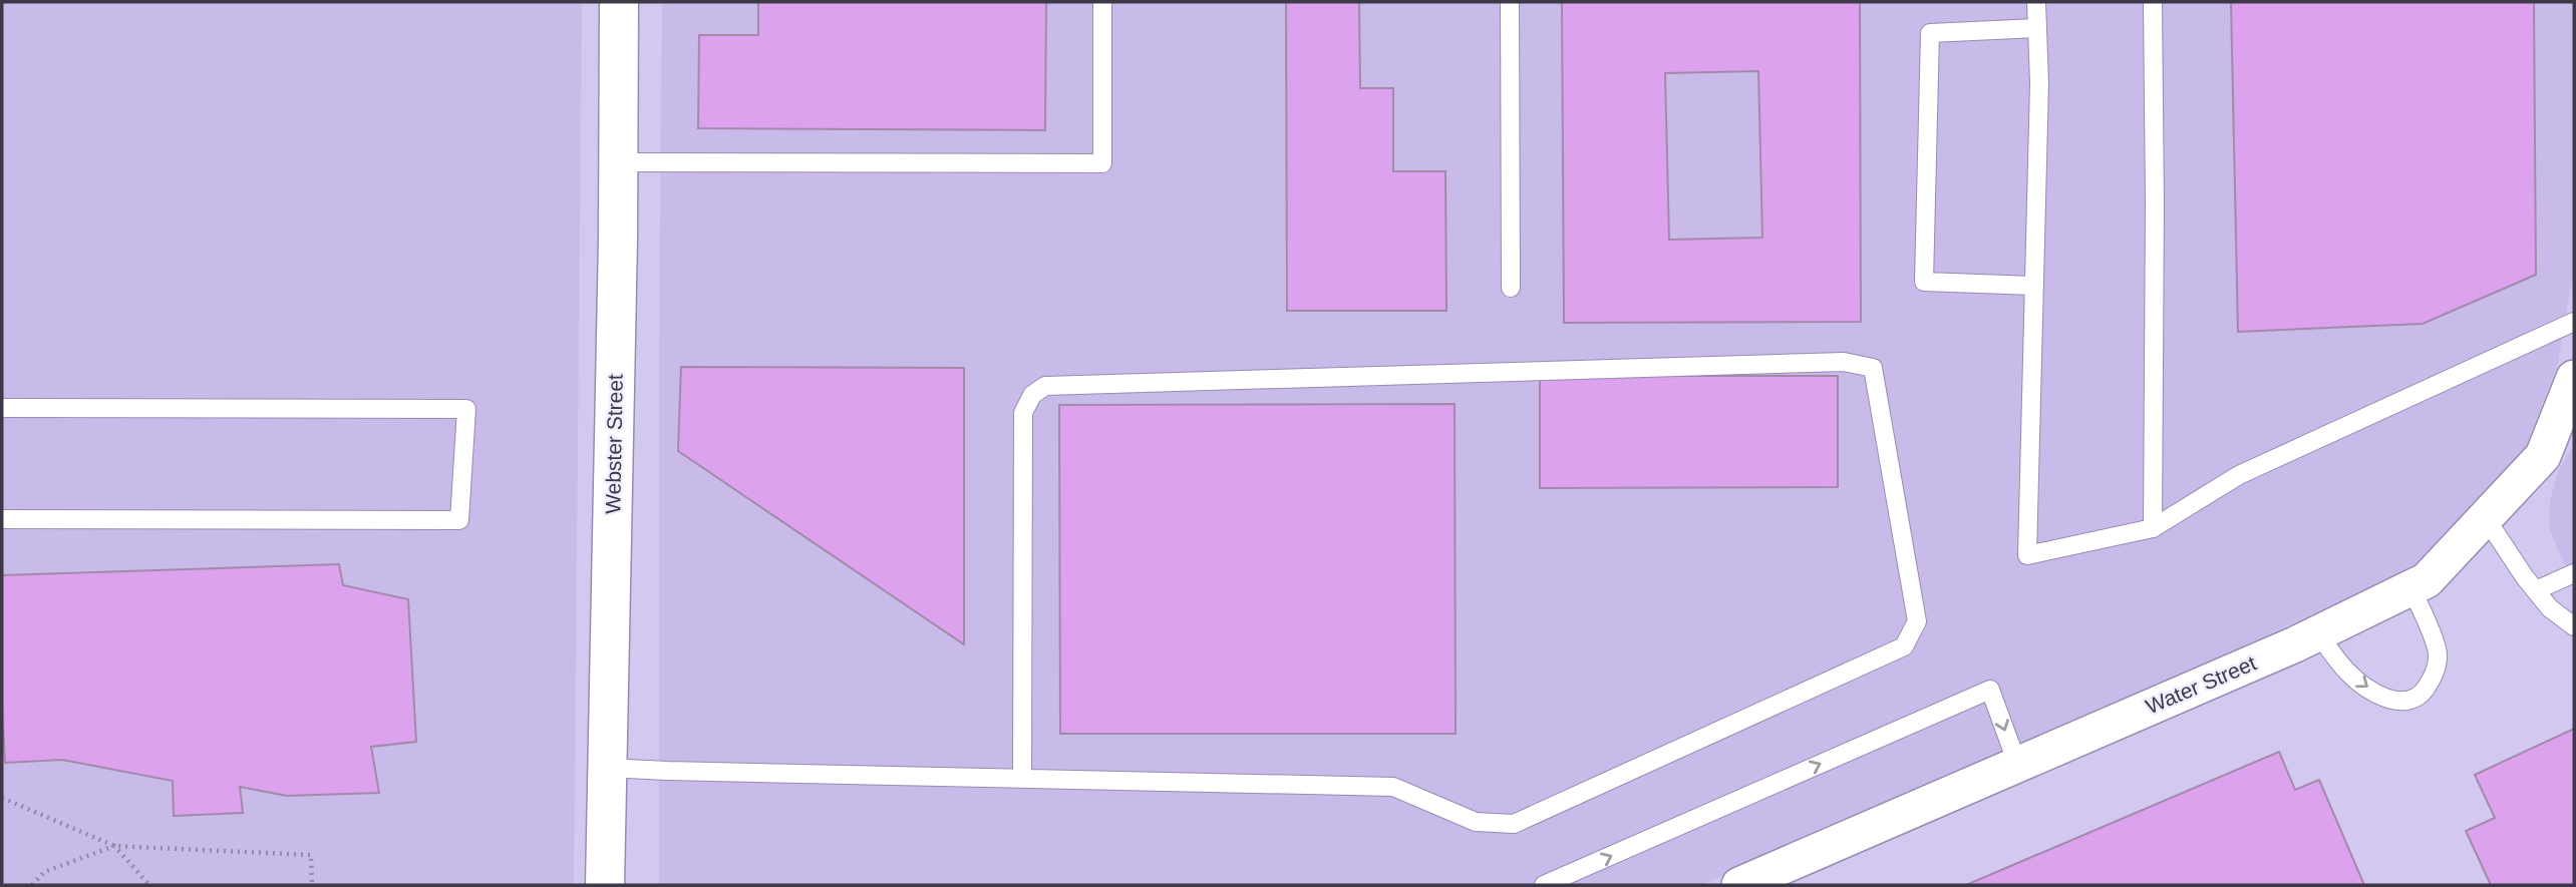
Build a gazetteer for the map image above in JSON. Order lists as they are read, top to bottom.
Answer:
{
  "streets": {
    "street": ["Webster Street", "Water Street"]
  }
}
